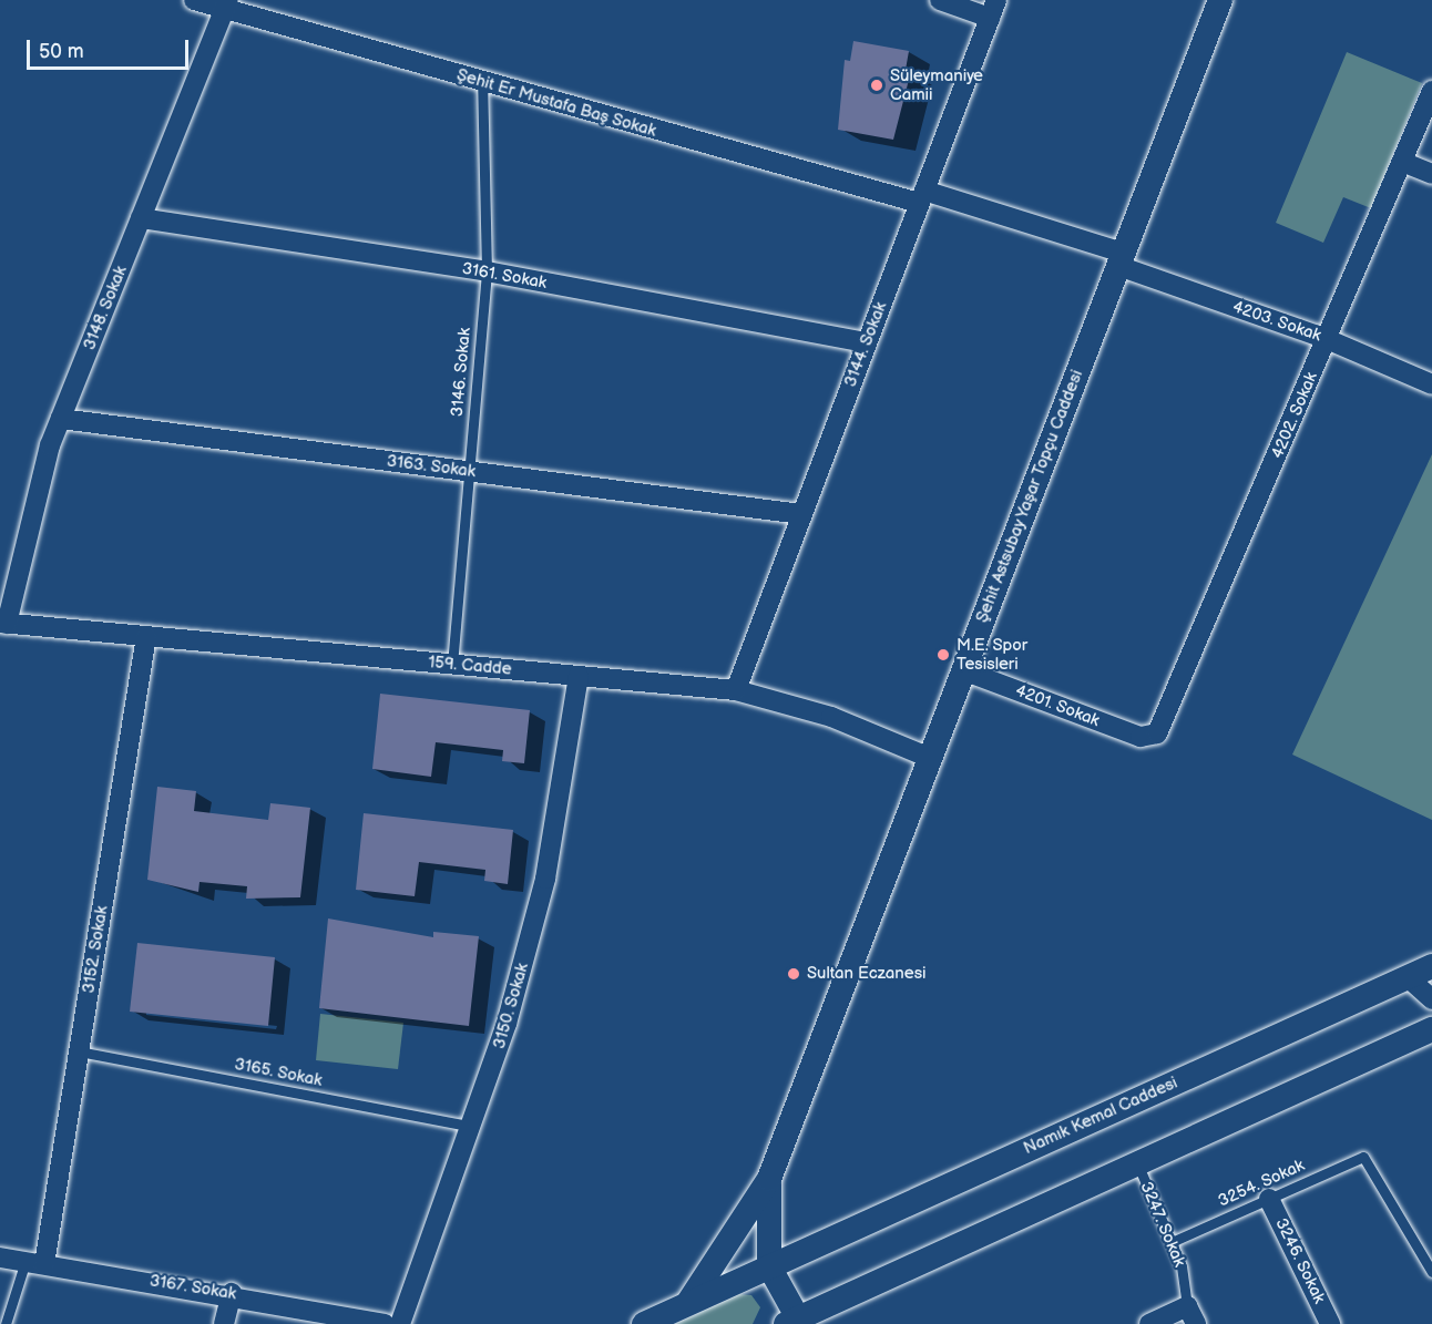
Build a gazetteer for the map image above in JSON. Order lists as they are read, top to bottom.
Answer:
{
  "streets": {
    "street": [
      "Şehit Er Mustafa Baş Sokak",
      "3161. Sokak",
      "3148. Sokak",
      "4203. Sokak",
      "3144. Sokak",
      "4202. Sokak",
      "3163. Sokak",
      "Şehit Astsubay Yaşar Topçu Caddesi",
      "159. Cadde",
      "4201. Sokak",
      "3152. Sokak",
      "3150. Sokak",
      "Namık Kemal Caddesi",
      "3246. Sokak",
      "3167. Sokak"
    ],
    "lane": [
      "3146. Sokak",
      "3165. Sokak",
      "3254. Sokak",
      "3247. Sokak"
    ]
  },
  "crossings": [
    ["Şehit Er Mustafa Baş Sokak", "3148. Sokak"],
    ["Şehit Er Mustafa Baş Sokak", "4203. Sokak"],
    ["Şehit Er Mustafa Baş Sokak", "3144. Sokak"],
    ["Şehit Er Mustafa Baş Sokak", "3146. Sokak"],
    ["Şehit Er Mustafa Baş Sokak", "Şehit Astsubay Yaşar Topçu Caddesi"],
    ["3161. Sokak", "3148. Sokak"],
    ["3161. Sokak", "3144. Sokak"],
    ["3161. Sokak", "3146. Sokak"],
    ["3148. Sokak", "3163. Sokak"],
    ["3148. Sokak", "159. Cadde"],
    ["4203. Sokak", "4202. Sokak"],
    ["4203. Sokak", "Şehit Astsubay Yaşar Topçu Caddesi"],
    ["3144. Sokak", "3163. Sokak"],
    ["3144. Sokak", "159. Cadde"],
    ["3146. Sokak", "3163. Sokak"],
    ["3146. Sokak", "159. Cadde"],
    ["4202. Sokak", "4201. Sokak"],
    ["Şehit Astsubay Yaşar Topçu Caddesi", "159. Cadde"],
    ["Şehit Astsubay Yaşar Topçu Caddesi", "4201. Sokak"],
    ["Şehit Astsubay Yaşar Topçu Caddesi", "Namık Kemal Caddesi"],
    ["159. Cadde", "3152. Sokak"],
    ["159. Cadde", "3150. Sokak"],
    ["3152. Sokak", "3165. Sokak"],
    ["3152. Sokak", "3167. Sokak"],
    ["3150. Sokak", "3165. Sokak"],
    ["3254. Sokak", "3247. Sokak"],
    ["3254. Sokak", "3246. Sokak"]
  ],
  "places": ["Süleymaniye Camii", "M.E. Spor Tesisleri", "Sultan Eczanesi"],
  "scale_bar": "50 m"
}
